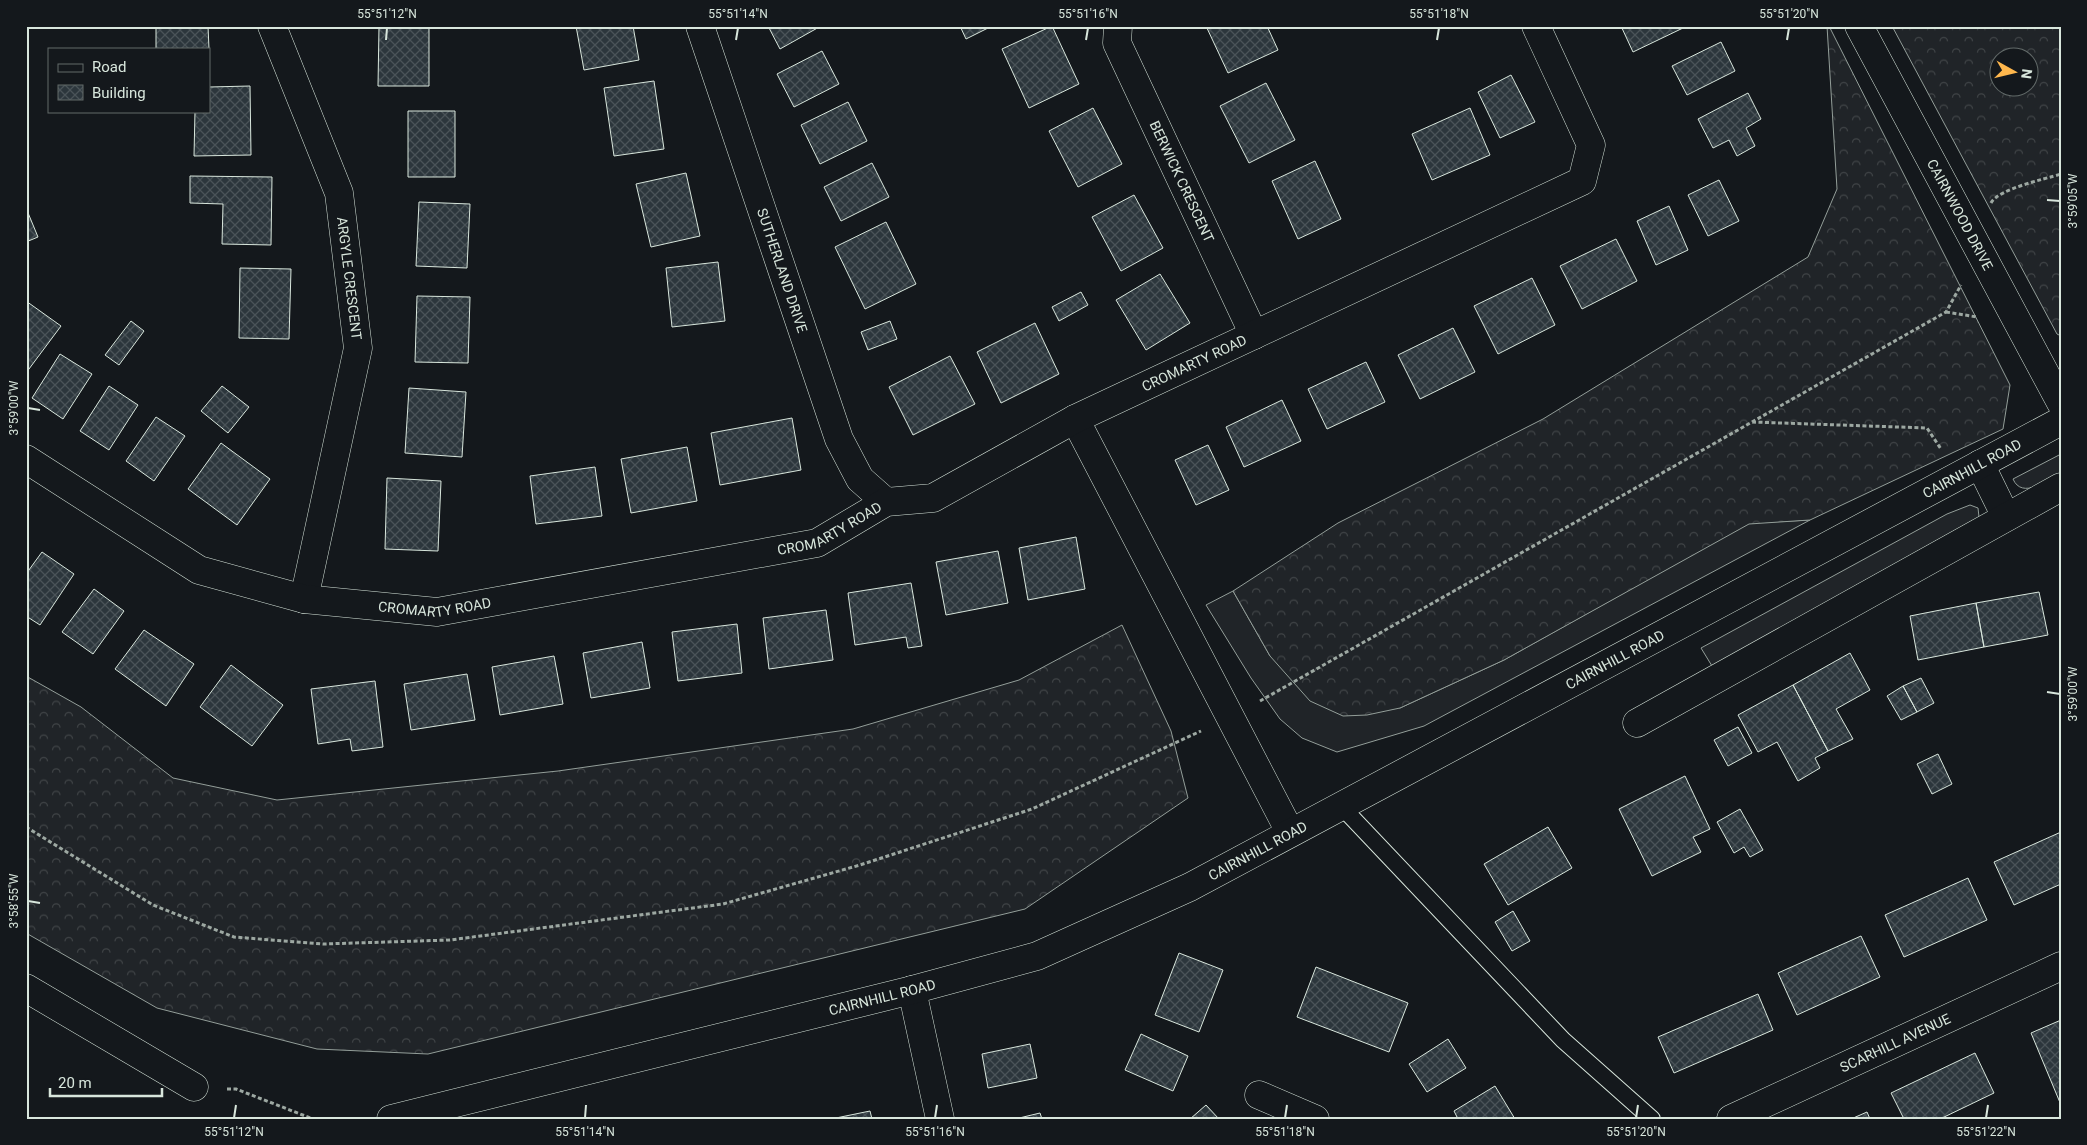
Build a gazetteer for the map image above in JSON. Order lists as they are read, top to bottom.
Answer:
{
  "streets": {
    "street": [
      "BERWICK CRESCENT",
      "CAIRNWOOD DRIVE",
      "SUTHERLAND DRIVE",
      "ARGYLE CRESCENT",
      "CROMARTY ROAD",
      "CAIRNHILL ROAD",
      "SCARHILL AVENUE"
    ]
  },
  "crossings": [
    ["BERWICK CRESCENT", "CROMARTY ROAD"],
    ["SUTHERLAND DRIVE", "CROMARTY ROAD"],
    ["ARGYLE CRESCENT", "CROMARTY ROAD"]
  ],
  "legend": ["Road", "Building"],
  "scale_bar": "20 m",
  "north": "right",
  "coordinates": [
    "55°51'12\"N",
    "55°51'14\"N",
    "55°51'16\"N",
    "55°51'18\"N",
    "55°51'20\"N",
    "3°59'05\"W",
    "3°59'00\"W",
    "3°58'55\"W",
    "55°51'22\"N"
  ]
}
